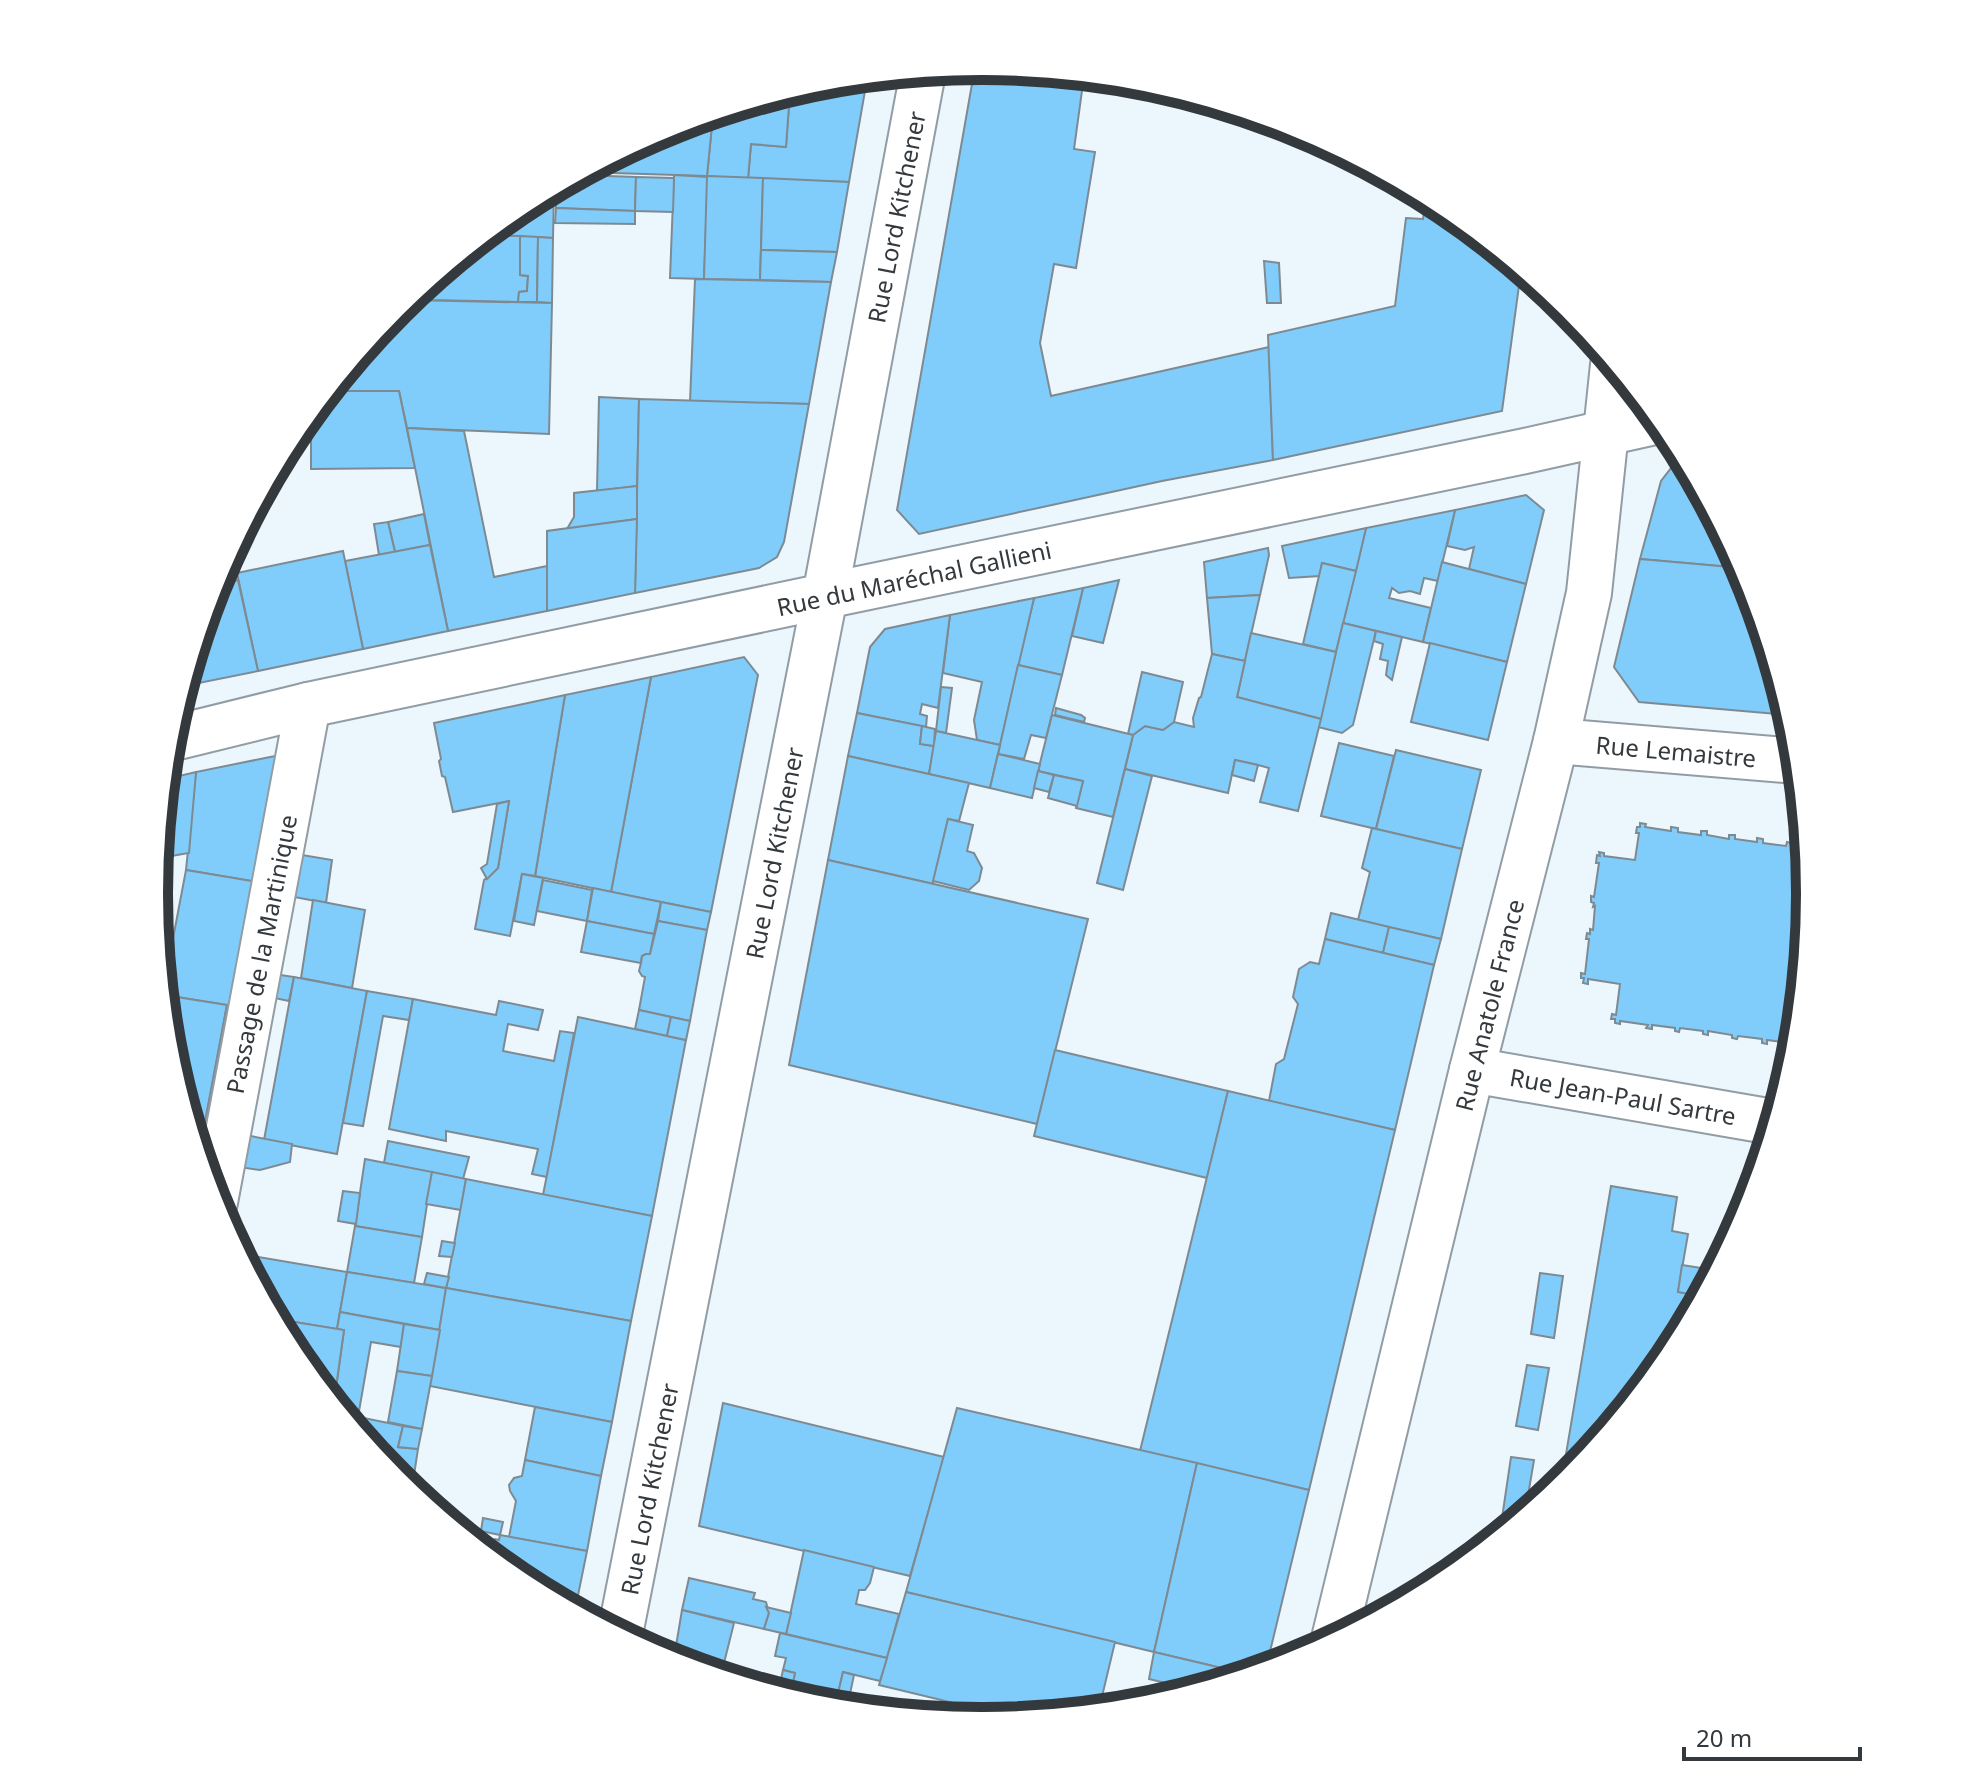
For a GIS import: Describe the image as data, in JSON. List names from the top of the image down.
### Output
{
  "streets": {
    "street": [
      "Rue Lord Kitchener",
      "Rue du Maréchal Gallieni",
      "Rue Lemaistre",
      "Passage de la Martinique",
      "Rue Anatole France",
      "Rue Jean-Paul Sartre"
    ]
  },
  "crossings": [
    ["Rue Lord Kitchener", "Rue du Maréchal Gallieni"],
    ["Rue du Maréchal Gallieni", "Passage de la Martinique"],
    ["Rue du Maréchal Gallieni", "Rue Anatole France"],
    ["Rue Lemaistre", "Rue Anatole France"],
    ["Rue Anatole France", "Rue Jean-Paul Sartre"]
  ],
  "scale_bar": "20 m"
}
